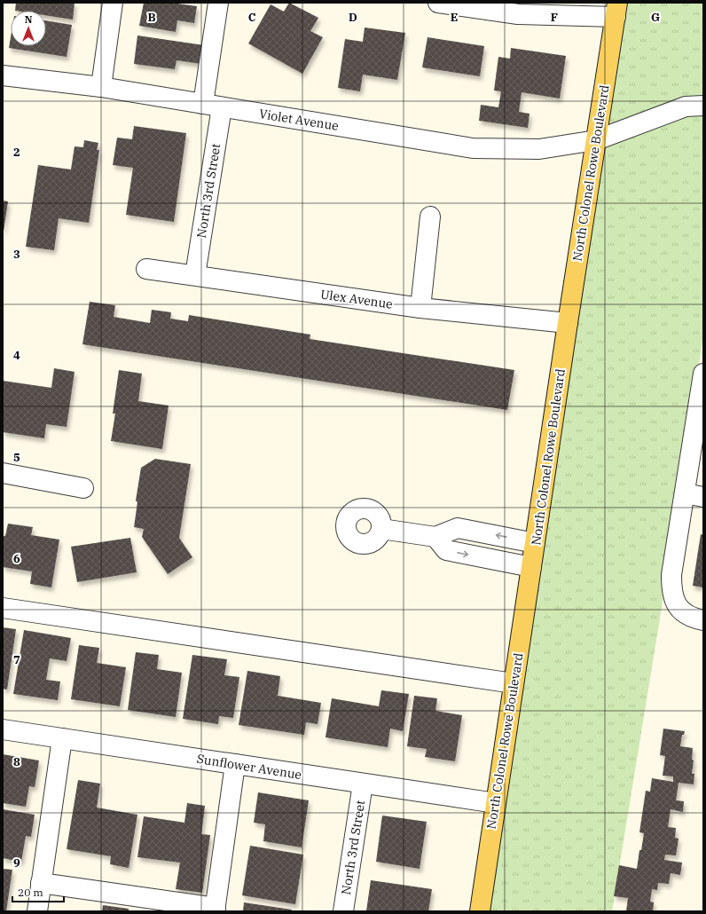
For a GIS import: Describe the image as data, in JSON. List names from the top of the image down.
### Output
{
  "streets": {
    "main road": ["North Colonel Rowe Boulevard"],
    "street": [
      "Violet Avenue",
      "North 3rd Street",
      "Ulex Avenue",
      "Sunflower Avenue"
    ]
  },
  "crossings": [
    ["Violet Avenue", "North Colonel Rowe Boulevard"],
    ["Violet Avenue", "North 3rd Street"],
    ["North Colonel Rowe Boulevard", "Ulex Avenue"],
    ["North Colonel Rowe Boulevard", "Sunflower Avenue"],
    ["North 3rd Street", "Ulex Avenue"],
    ["North 3rd Street", "Sunflower Avenue"]
  ],
  "scale_bar": "20 m",
  "north": "top",
  "grid": {
    "columns": [
      "B",
      "C",
      "D",
      "E",
      "F",
      "G"
    ],
    "rows": [
      "2",
      "3",
      "4",
      "5",
      "6",
      "7",
      "8",
      "9"
    ]
  }
}
